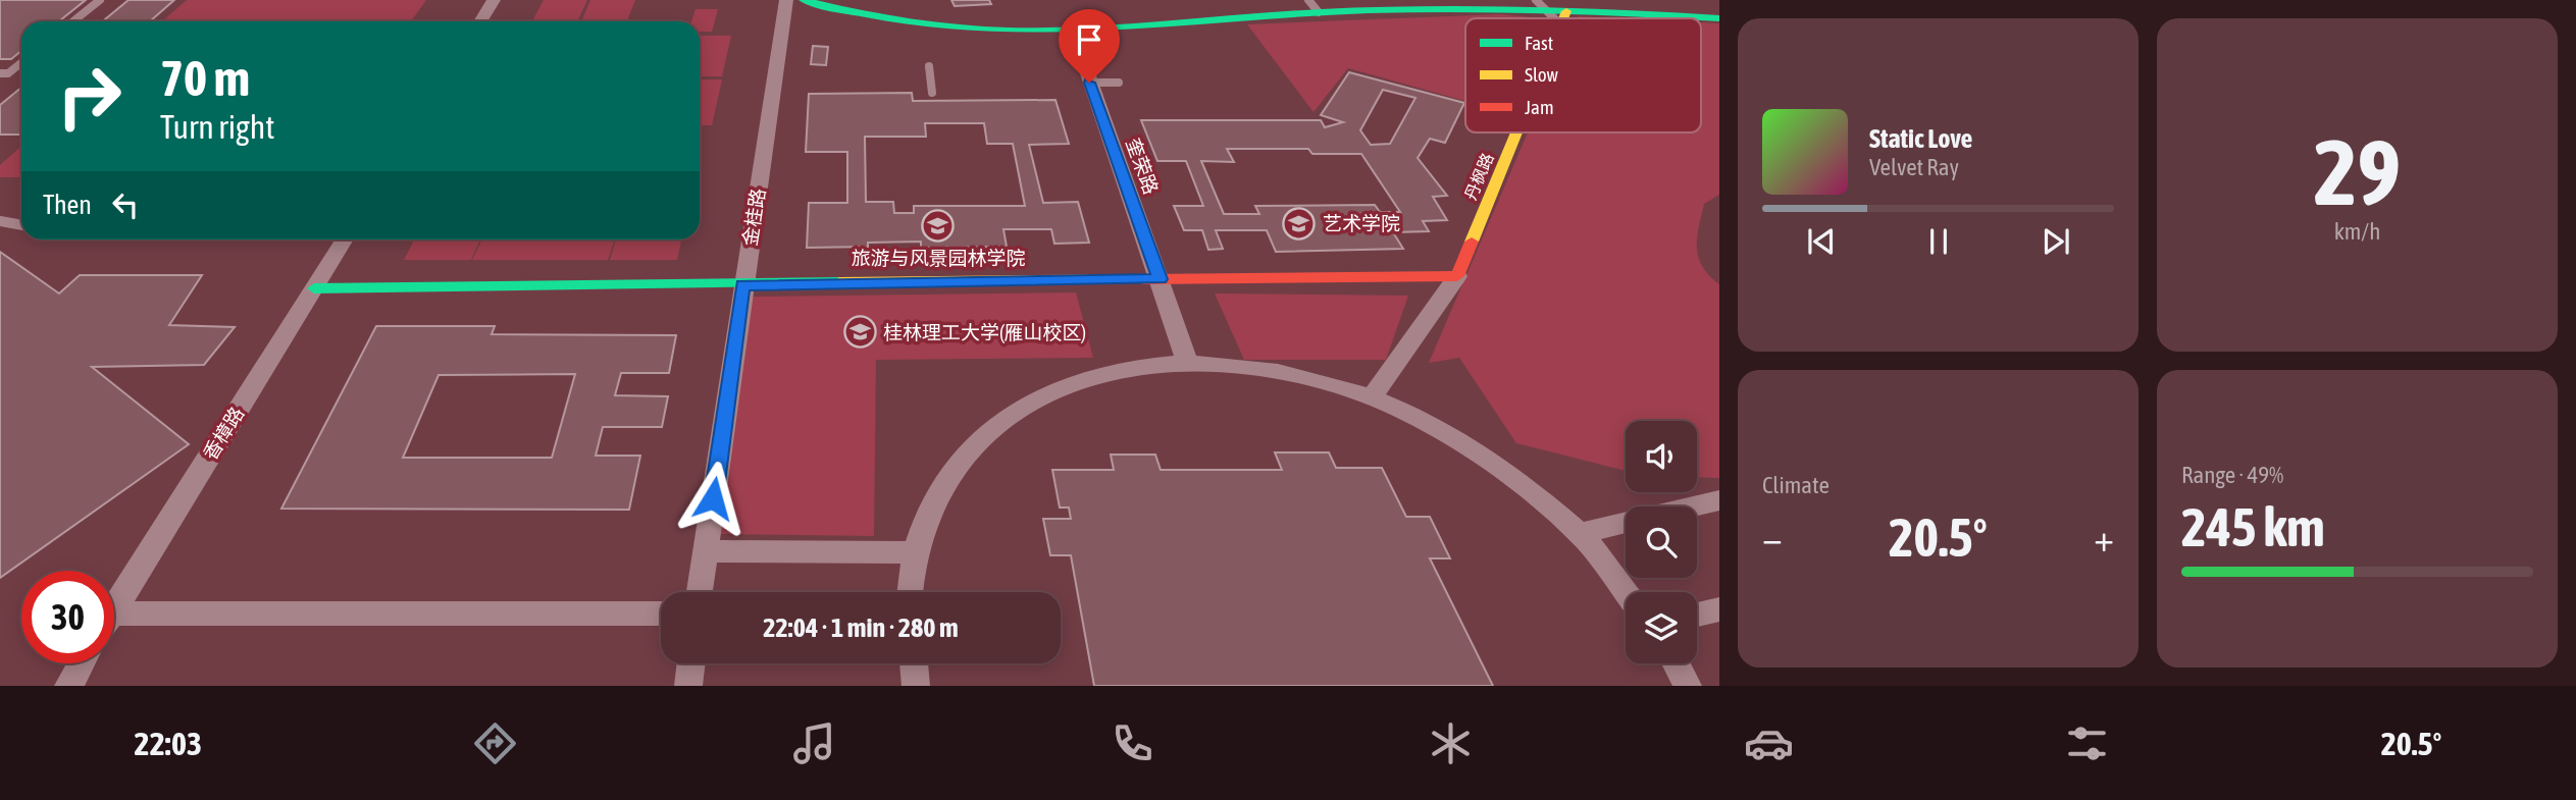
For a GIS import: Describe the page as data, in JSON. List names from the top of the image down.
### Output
{
  "streets": {
    "street": [
      "奎荣路",
      "丹枫路",
      "金桂路",
      "香樟路"
    ]
  },
  "places": {
    "school or university": ["艺术学院", "旅游与风景园林学院", "桂林理工大学(雁山校区)"]
  },
  "legend": ["Fast", "Slow", "Jam"],
  "page": {
    "tile": [
      ["29", "km/h"],
      "Climate",
      ["Range · 49%", "245 km"]
    ],
    "turn": ["70 m", "Turn right"],
    "song": ["Static Love", "Velvet Ray"],
    "then": "Then",
    "heat": ["−", "20.5°", "+"],
    "limit": "30",
    "trip": "22:04 · 1 min · 280 m",
    "tabs": ["22:03", "20.5°"]
  }
}
